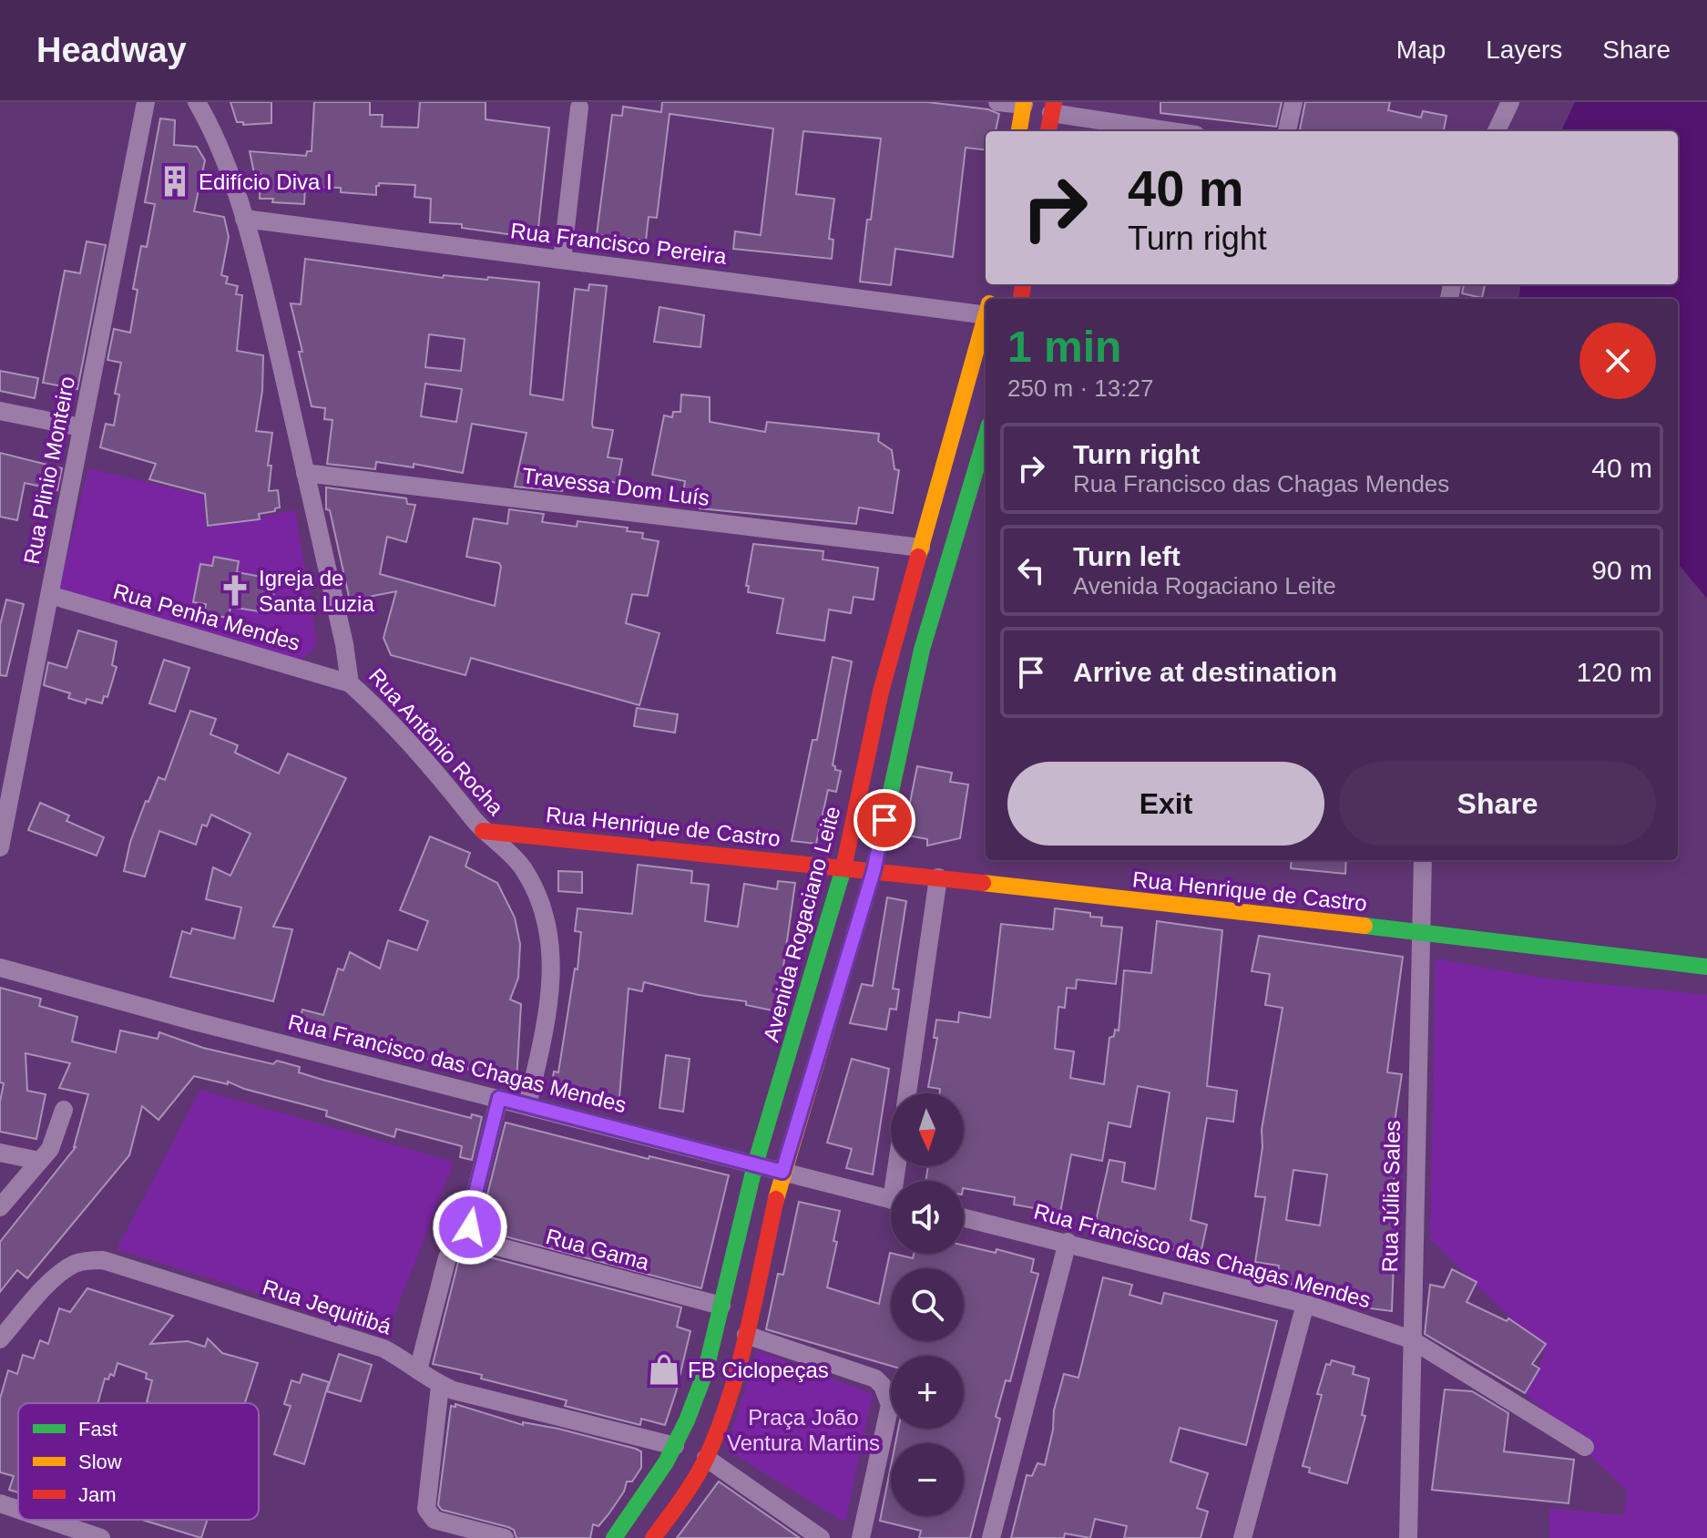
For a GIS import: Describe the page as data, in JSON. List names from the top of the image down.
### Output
{
  "streets": {
    "main road": ["Rua Henrique de Castro", "Avenida Rogaciano Leite"],
    "street": [
      "Rua Francisco Pereira",
      "Rua Plinio Monteiro",
      "Travessa Dom Luís",
      "Rua Penha Mendes",
      "Rua Antônio Rocha",
      "Rua Francisco das Chagas Mendes",
      "Rua Júlia Sales",
      "Rua Gama",
      "Rua Jequitibá"
    ]
  },
  "crossings": [
    ["Rua Francisco Pereira", "Rua Antônio Rocha"],
    ["Rua Plinio Monteiro", "Rua Penha Mendes"],
    ["Travessa Dom Luís", "Rua Antônio Rocha"],
    ["Travessa Dom Luís", "Avenida Rogaciano Leite"],
    ["Rua Penha Mendes", "Rua Antônio Rocha"],
    ["Rua Antônio Rocha", "Rua Henrique de Castro"],
    ["Rua Antônio Rocha", "Rua Francisco das Chagas Mendes"],
    ["Rua Henrique de Castro", "Avenida Rogaciano Leite"],
    ["Rua Henrique de Castro", "Rua Júlia Sales"],
    ["Avenida Rogaciano Leite", "Rua Francisco das Chagas Mendes"],
    ["Avenida Rogaciano Leite", "Rua Gama"],
    ["Avenida Rogaciano Leite", "Rua Jequitibá"],
    ["Rua Francisco das Chagas Mendes", "Rua Júlia Sales"]
  ],
  "parks": ["Praça João Ventura Martins"],
  "places": {
    "building": ["Edifício Diva I"],
    "church": ["Igreja de Santa Luzia"],
    "shop": ["FB Ciclopeças"]
  },
  "legend": ["Fast", "Slow", "Jam"],
  "north": "bottom",
  "page": {
    "header": "Headway",
    "nav": ["Map", "Layers", "Share"],
    "turn": ["40 m", "Turn right"],
    "heading": ["1 min", "250 m · 13:27"],
    "list": [
      {
        "name": "Turn right",
        "note": "Rua Francisco das Chagas Mendes",
        "value": "40 m"
      },
      {
        "name": "Turn left",
        "note": "Avenida Rogaciano Leite",
        "value": "90 m"
      },
      {
        "name": "Arrive at destination",
        "value": "120 m"
      }
    ],
    "buttons": ["Exit", "Share"],
    "map_buttons": ["+", "−"]
  }
}
